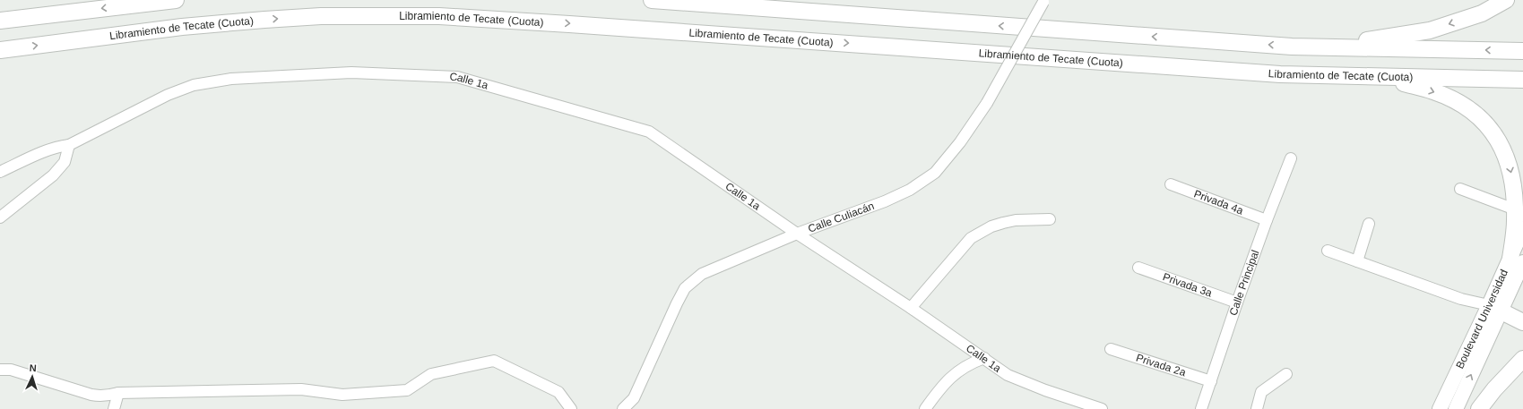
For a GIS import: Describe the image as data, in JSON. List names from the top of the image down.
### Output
{
  "streets": {
    "highway": ["Libramiento de Tecate (Cuota)"],
    "main road": ["Boulevard Universidad"],
    "street": [
      "Calle 1a",
      "Privada 4a",
      "Calle Culiacán",
      "Calle Principal",
      "Privada 3a",
      "Privada 2a"
    ]
  },
  "crossings": [
    ["Calle 1a", "Calle Culiacán"],
    ["Privada 4a", "Calle Principal"],
    ["Calle Principal", "Privada 3a"],
    ["Calle Principal", "Privada 2a"]
  ],
  "north": "top"
}
